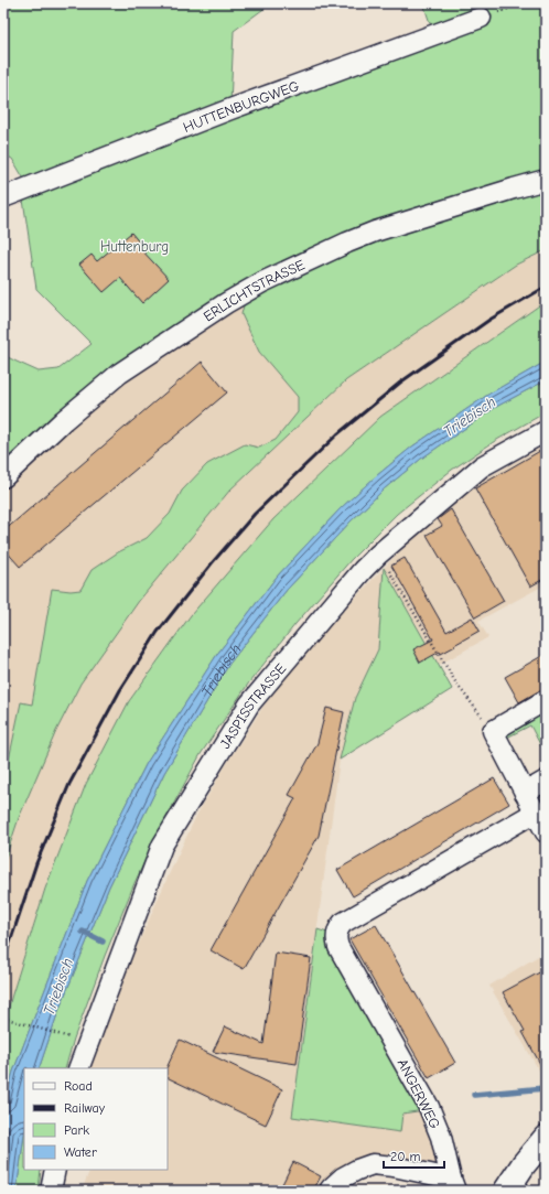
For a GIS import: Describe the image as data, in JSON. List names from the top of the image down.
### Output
{
  "streets": {
    "street": [
      "HUTTENBURGWEG",
      "ERLICHTSTRASSE",
      "JASPISSTRASSE",
      "ANGERWEG"
    ]
  },
  "water": ["Triebisch"],
  "parks": ["Huttenburg"],
  "legend": [
    "Road",
    "Railway",
    "Park",
    "Water"
  ],
  "scale_bar": "20 m"
}
